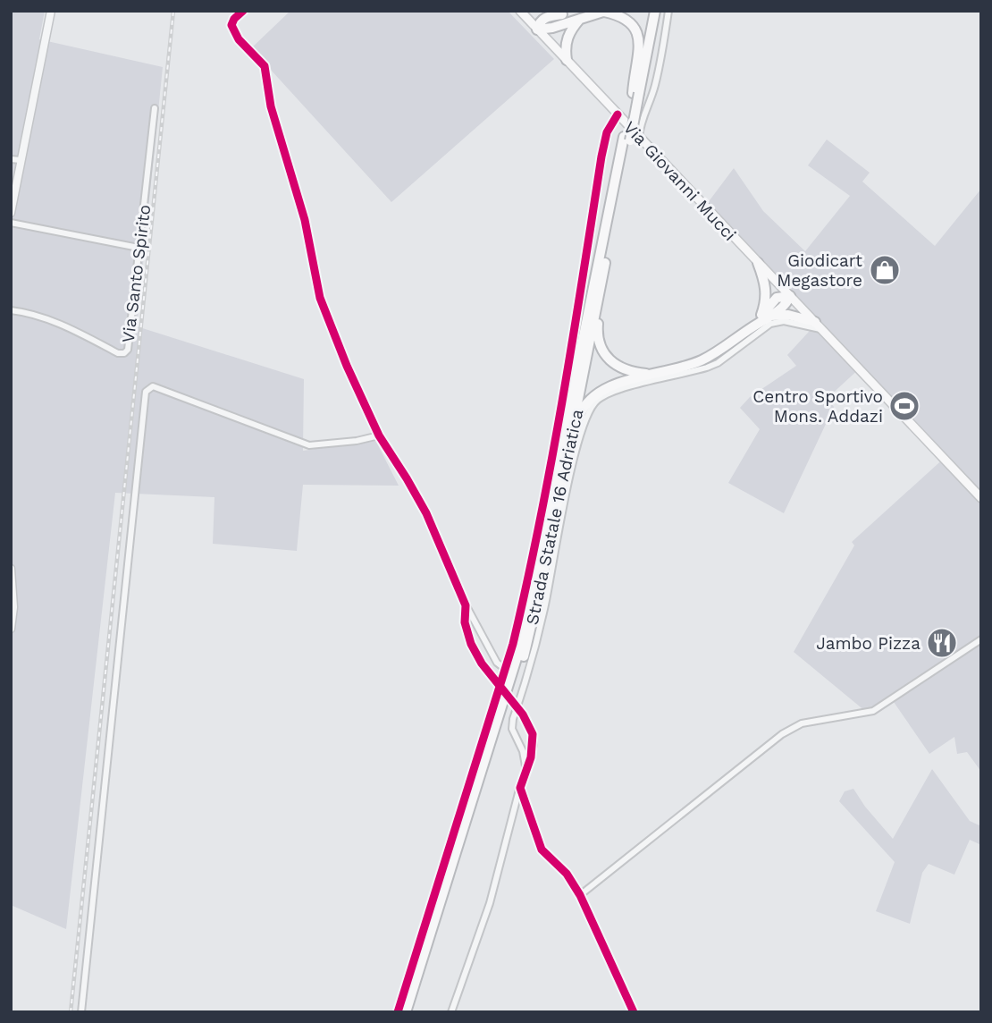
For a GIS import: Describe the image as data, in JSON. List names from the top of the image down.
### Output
{
  "streets": {
    "highway": ["Strada Statale 16 Adriatica"],
    "main road": ["Via Giovanni Mucci"],
    "street": ["Via Santo Spirito"]
  },
  "crossings": [
    ["Via Giovanni Mucci", "Strada Statale 16 Adriatica"]
  ],
  "places": {
    "shop": ["Giodicart Megastore"],
    "sports": ["Centro Sportivo Mons. Addazi"],
    "restaurant": ["Jambo Pizza"]
  }
}
